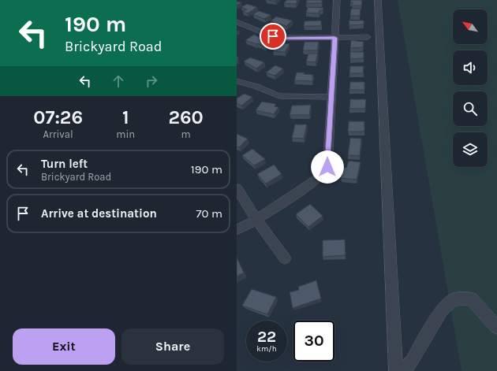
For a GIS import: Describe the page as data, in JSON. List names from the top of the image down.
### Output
{
  "north": "top left",
  "page": {
    "turn": ["190 m", "Brickyard Road"],
    "eta": [
      "07:26",
      "Arrival",
      "1",
      "min",
      "260",
      "m"
    ],
    "list": [
      {
        "name": "Turn left",
        "note": "Brickyard Road",
        "value": "190 m"
      },
      {
        "name": "Arrive at destination",
        "value": "70 m"
      }
    ],
    "speed": "22 km/h",
    "limit": "30",
    "buttons": ["Exit", "Share"]
  }
}
